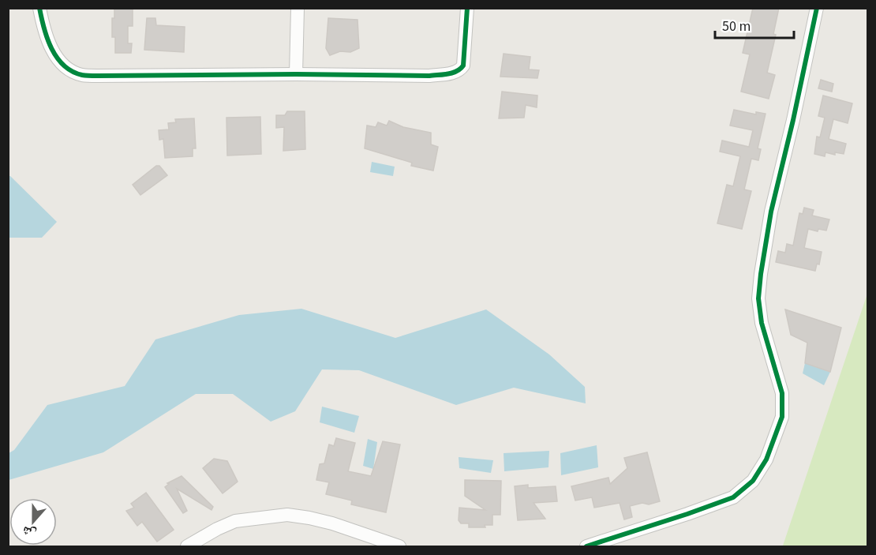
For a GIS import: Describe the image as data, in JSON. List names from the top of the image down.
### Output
{
  "scale_bar": "50 m",
  "north": "bottom"
}
